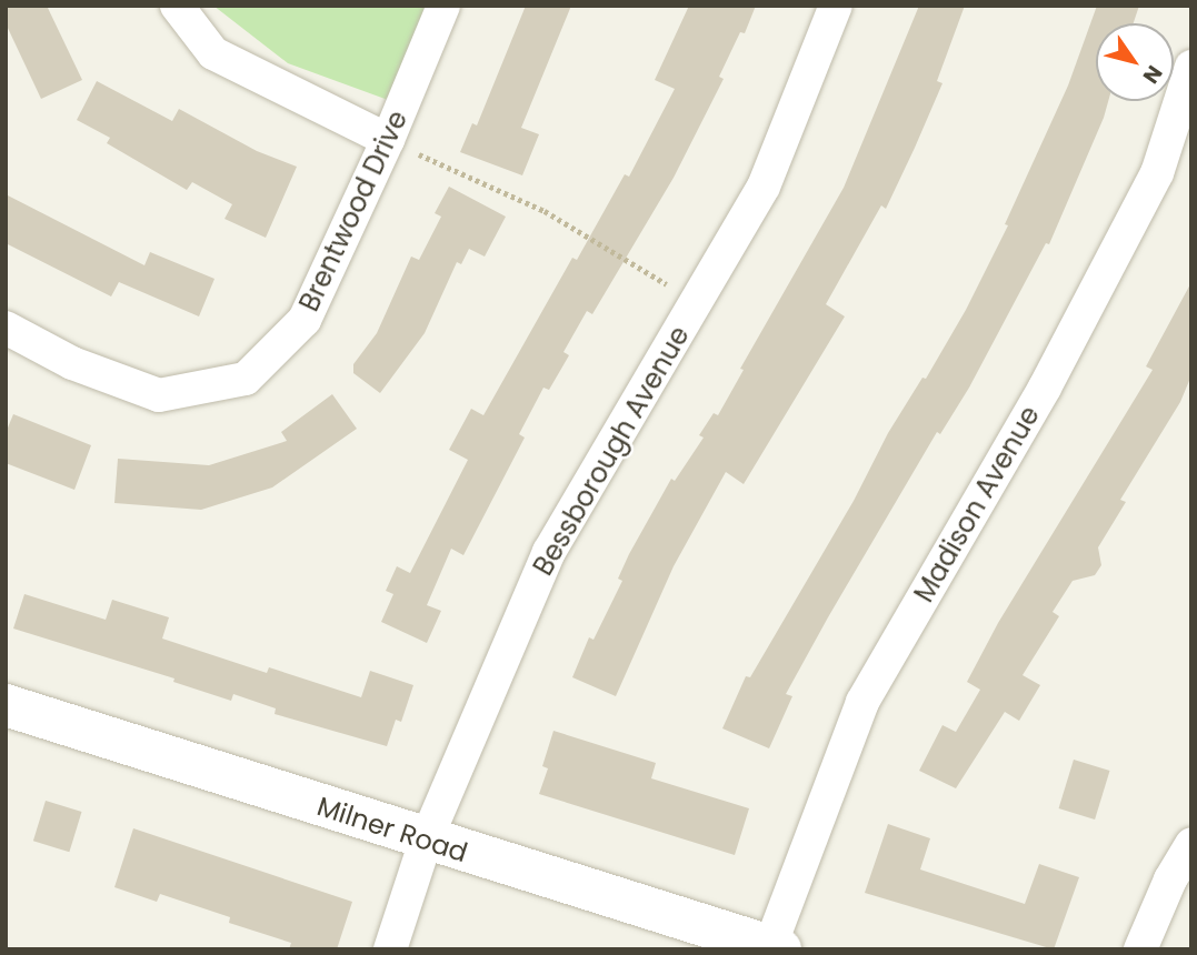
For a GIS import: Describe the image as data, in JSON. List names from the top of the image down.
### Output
{
  "streets": {
    "street": [
      "Brentwood Drive",
      "Bessborough Avenue",
      "Madison Avenue",
      "Milner Road"
    ]
  },
  "crossings": [
    ["Bessborough Avenue", "Milner Road"],
    ["Madison Avenue", "Milner Road"]
  ],
  "north": "bottom right"
}
